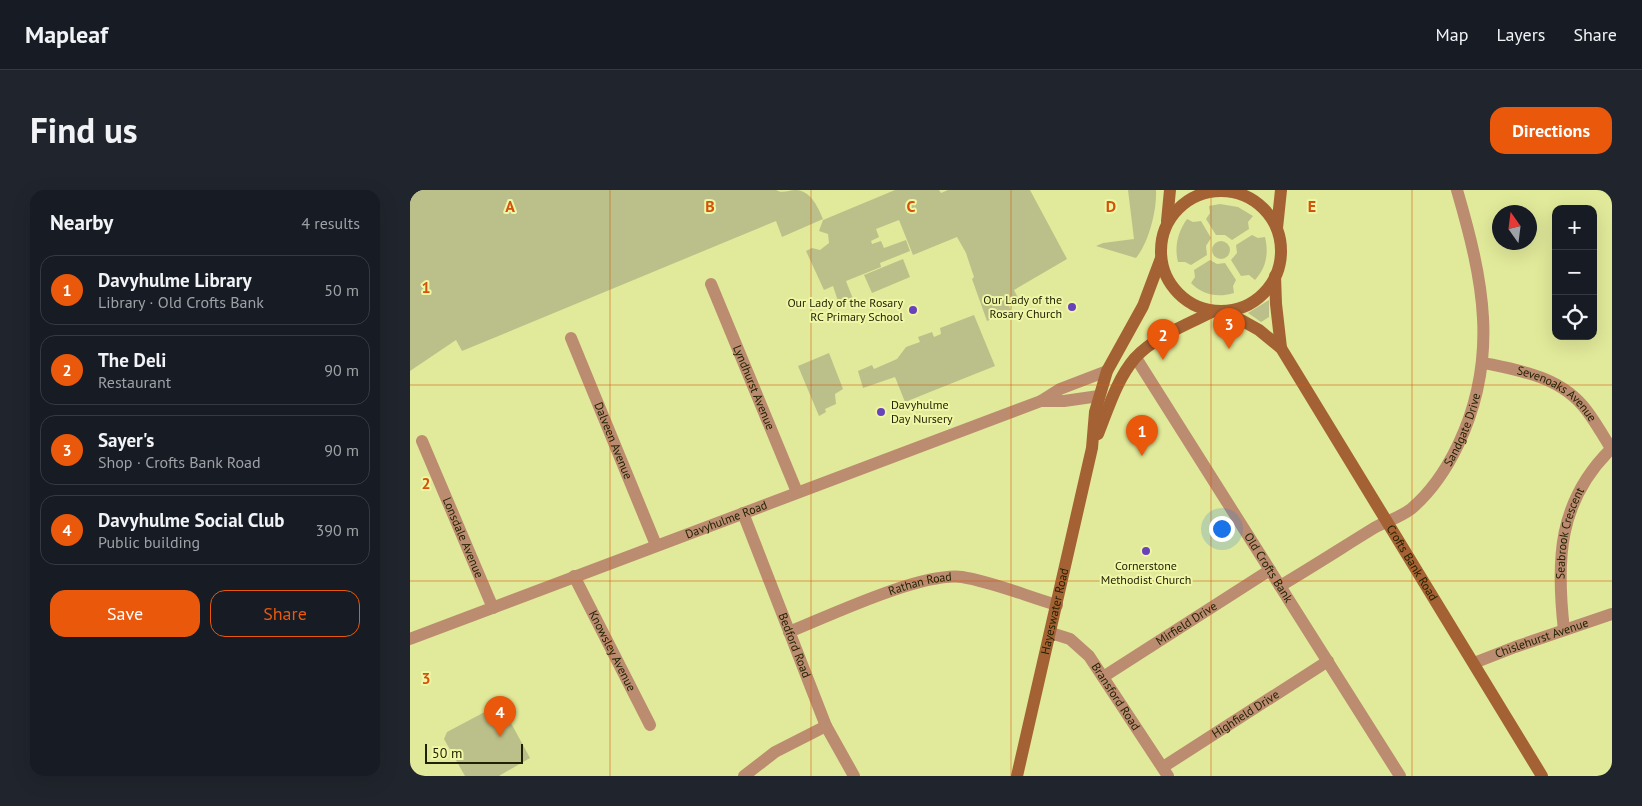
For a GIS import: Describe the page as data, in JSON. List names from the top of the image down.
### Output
{
  "streets": {
    "main road": ["Crofts Bank Road", "Hayeswater Road"],
    "street": [
      "Lyndhurst Avenue",
      "Sevenoaks Avenue",
      "Sandgate Drive",
      "Dalveen Avenue",
      "Davyhulme Road",
      "Seabrook Crescent",
      "Lonsdale Avenue",
      "Old Crofts Bank",
      "Rathan Road",
      "Mirfield Drive",
      "Chislehurst Avenue",
      "Bedford Road",
      "Knowsley Avenue",
      "Bransford Road",
      "Highfield Drive"
    ]
  },
  "crossings": [
    ["Lyndhurst Avenue", "Davyhulme Road"],
    ["Sevenoaks Avenue", "Sandgate Drive"],
    ["Sevenoaks Avenue", "Seabrook Crescent"],
    ["Sandgate Drive", "Crofts Bank Road"],
    ["Sandgate Drive", "Old Crofts Bank"],
    ["Dalveen Avenue", "Davyhulme Road"],
    ["Davyhulme Road", "Lonsdale Avenue"],
    ["Davyhulme Road", "Bedford Road"],
    ["Davyhulme Road", "Knowsley Avenue"],
    ["Seabrook Crescent", "Chislehurst Avenue"],
    ["Crofts Bank Road", "Hayeswater Road"],
    ["Crofts Bank Road", "Chislehurst Avenue"],
    ["Old Crofts Bank", "Hayeswater Road"],
    ["Old Crofts Bank", "Mirfield Drive"],
    ["Old Crofts Bank", "Highfield Drive"],
    ["Rathan Road", "Hayeswater Road"],
    ["Rathan Road", "Bedford Road"],
    ["Hayeswater Road", "Bransford Road"],
    ["Mirfield Drive", "Bransford Road"],
    ["Bransford Road", "Highfield Drive"]
  ],
  "places": [
    "Our Lady of the Rosary Church",
    "Our Lady of the Rosary RC Primary School",
    "Davyhulme Day Nursery",
    "Cornerstone Methodist Church"
  ],
  "scale_bar": "50 m",
  "north": "top",
  "page": {
    "header": "Mapleaf",
    "nav": ["Map", "Layers", "Share"],
    "title": "Find us",
    "buttons": [
      "Directions",
      ["Save", "Share"]
    ],
    "heading": ["Nearby", "4 results"],
    "map_buttons": ["+", "−"],
    "list": [
      {
        "mark": "1",
        "name": "Davyhulme Library",
        "note": "Library · Old Crofts Bank",
        "value": "50 m"
      },
      {
        "mark": "2",
        "name": "The Deli",
        "note": "Restaurant",
        "value": "90 m"
      },
      {
        "mark": "3",
        "name": "Sayer's",
        "note": "Shop · Crofts Bank Road",
        "value": "90 m"
      },
      {
        "mark": "4",
        "name": "Davyhulme Social Club",
        "note": "Public building",
        "value": "390 m"
      }
    ],
    "pins": [
      "3",
      "2",
      "1",
      "4"
    ],
    "scale": "50 m"
  },
  "grid": {
    "columns": [
      "A",
      "B",
      "C",
      "D",
      "E"
    ],
    "rows": ["1", "2", "3"]
  }
}
